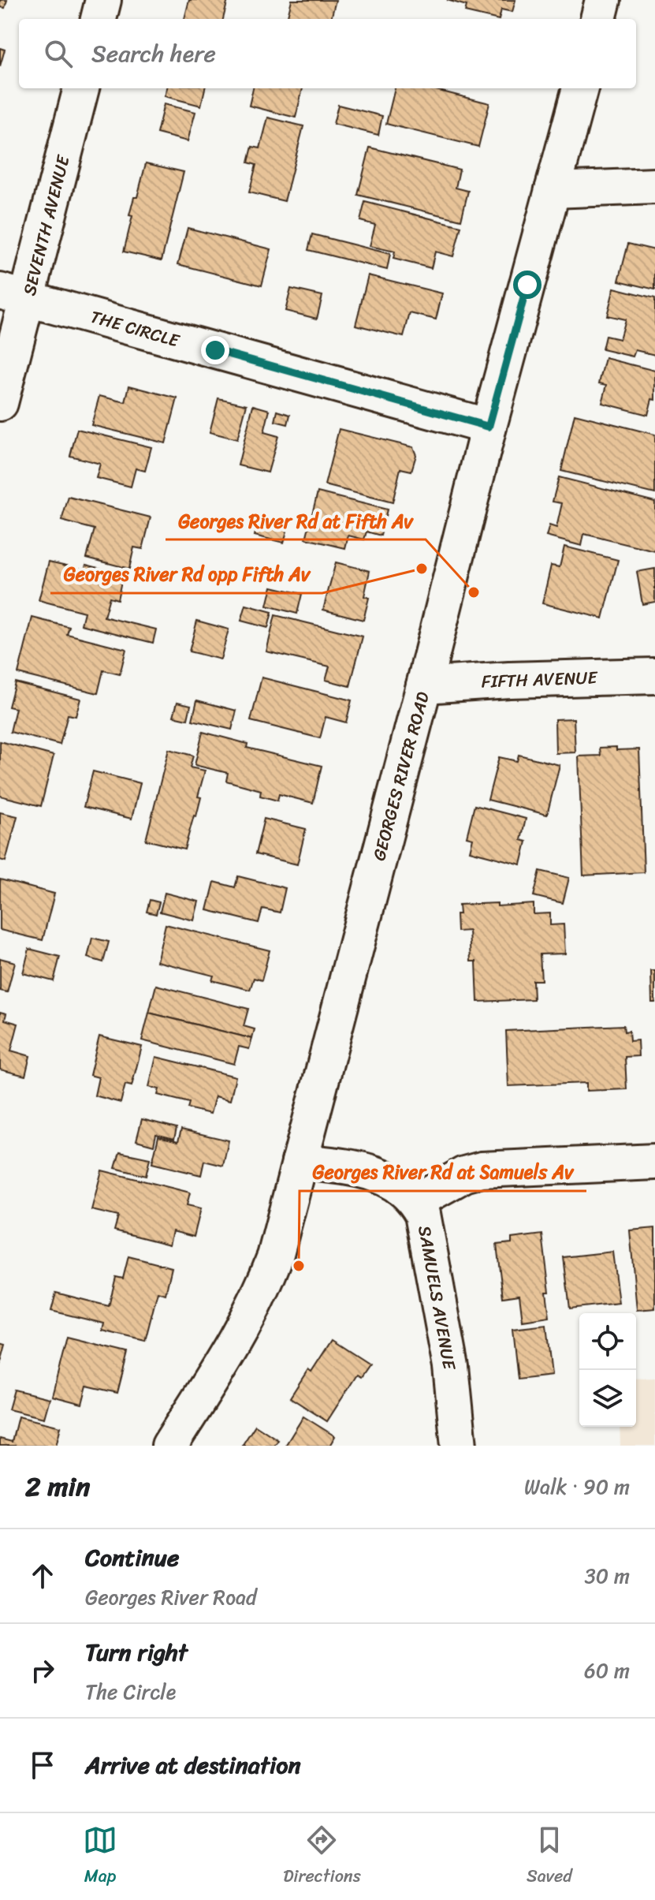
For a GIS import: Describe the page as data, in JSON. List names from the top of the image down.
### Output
{
  "streets": {
    "street": [
      "SEVENTH AVENUE",
      "THE CIRCLE",
      "FIFTH AVENUE",
      "GEORGES RIVER ROAD",
      "SAMUELS AVENUE"
    ]
  },
  "crossings": [
    ["SEVENTH AVENUE", "THE CIRCLE"],
    ["THE CIRCLE", "GEORGES RIVER ROAD"],
    ["FIFTH AVENUE", "GEORGES RIVER ROAD"],
    ["GEORGES RIVER ROAD", "SAMUELS AVENUE"]
  ],
  "places": ["Georges River Rd opp Fifth Av", "Georges River Rd at Fifth Av", "Georges River Rd at Samuels Av"],
  "page": {
    "search": "Search here",
    "heading": ["2 min", "Walk · 90 m"],
    "list": [
      ["Continue", "Georges River Road", "30 m"],
      ["Turn right", "The Circle", "60 m"],
      "Arrive at destination"
    ],
    "nav": ["Map", "Directions", "Saved"]
  }
}
